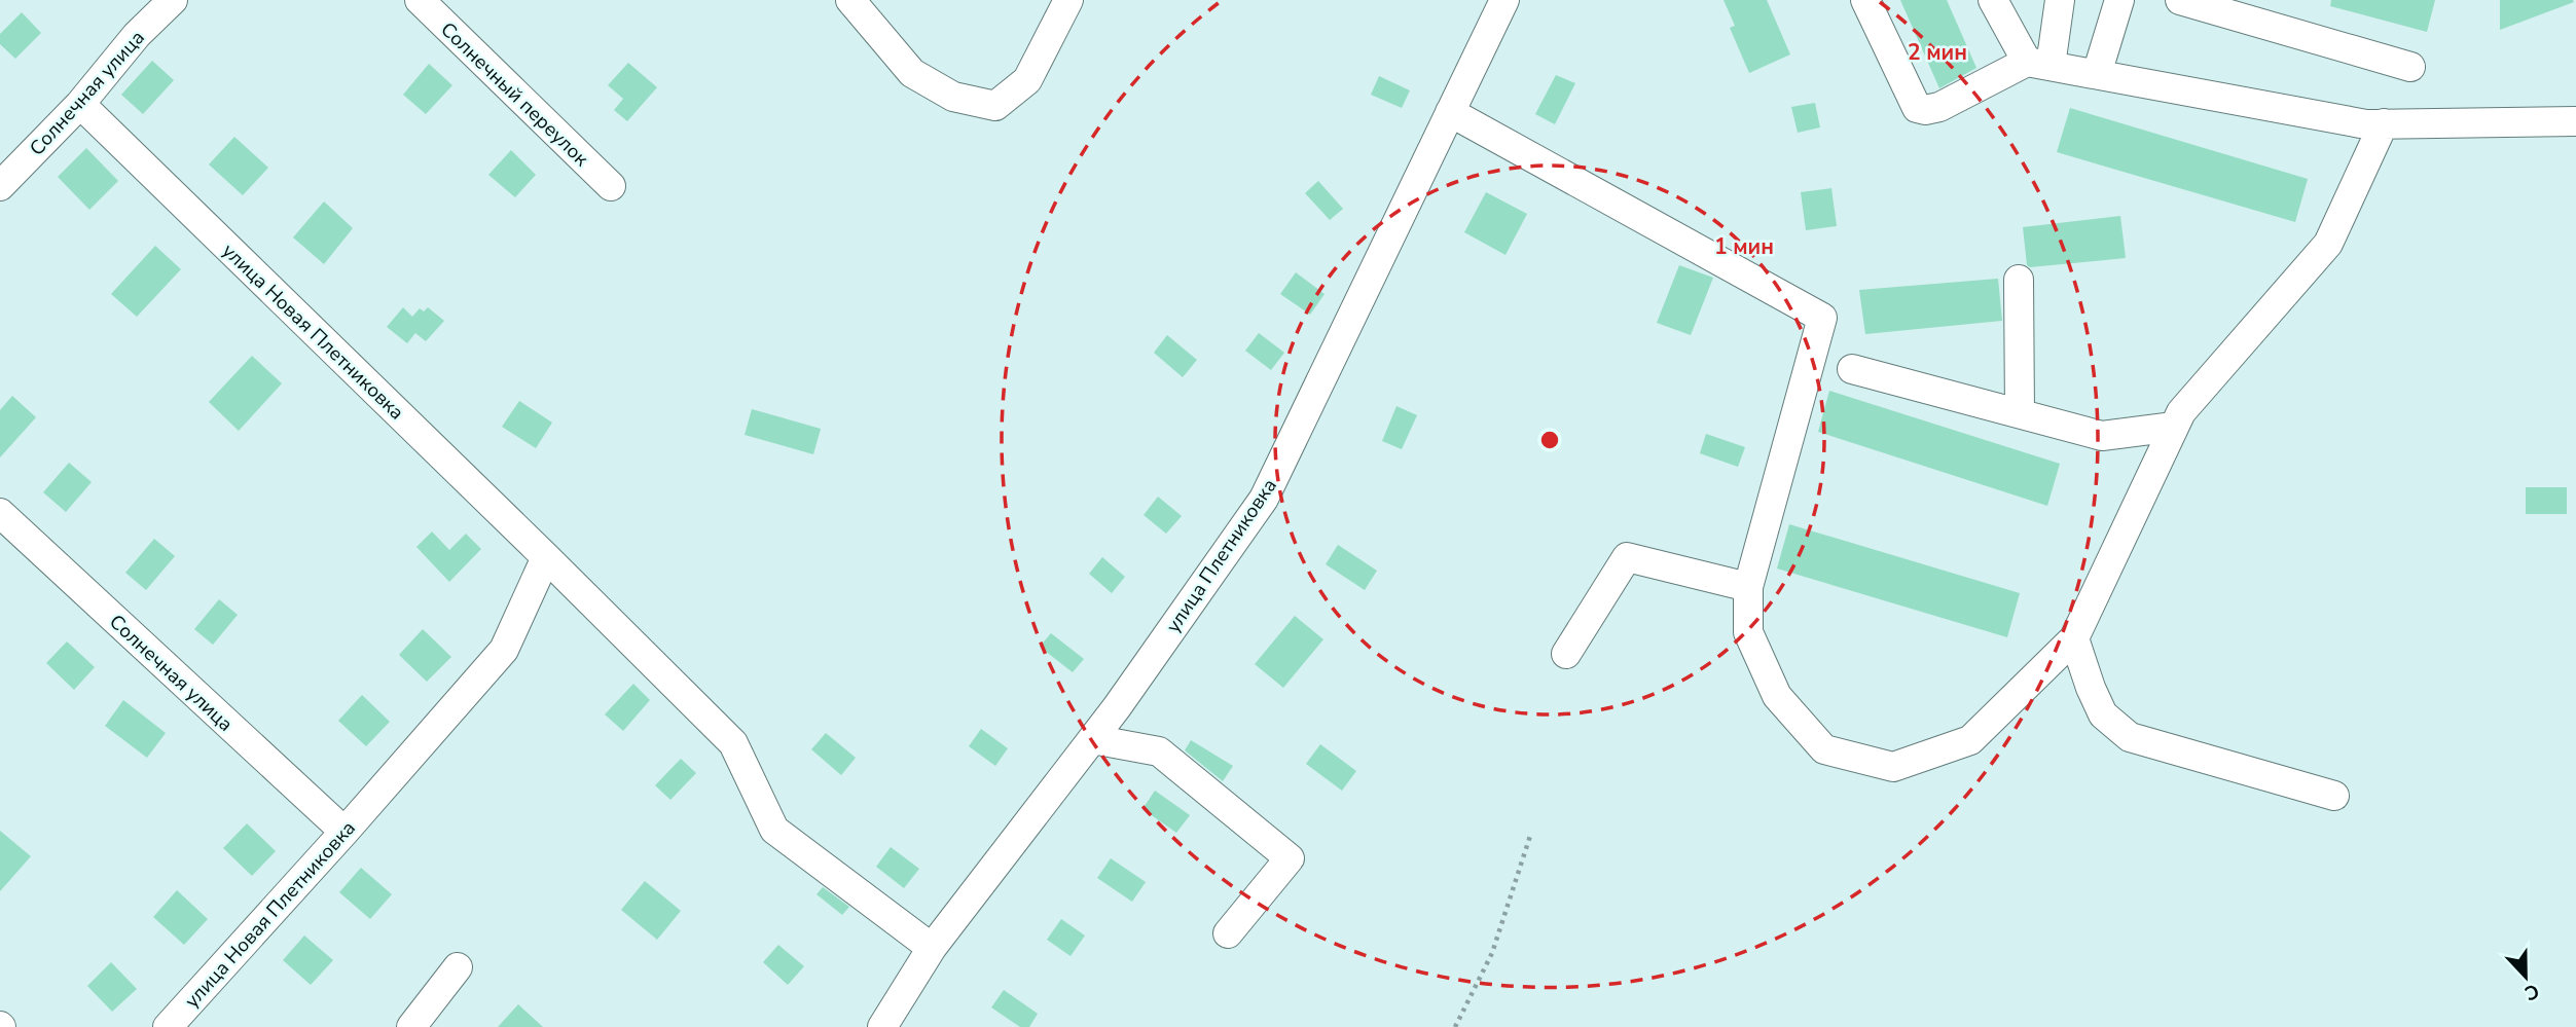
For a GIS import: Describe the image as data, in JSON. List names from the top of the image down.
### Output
{
  "streets": {
    "street": [
      "Солнечная улица",
      "Солнечный переулок",
      "улица Новая Плетниковка",
      "улица Плетниковка"
    ]
  },
  "crossings": [
    ["Солнечная улица", "улица Новая Плетниковка"],
    ["улица Новая Плетниковка", "улица Плетниковка"]
  ],
  "north": "bottom",
  "rings": ["2 мин", "1 мин"]
}
